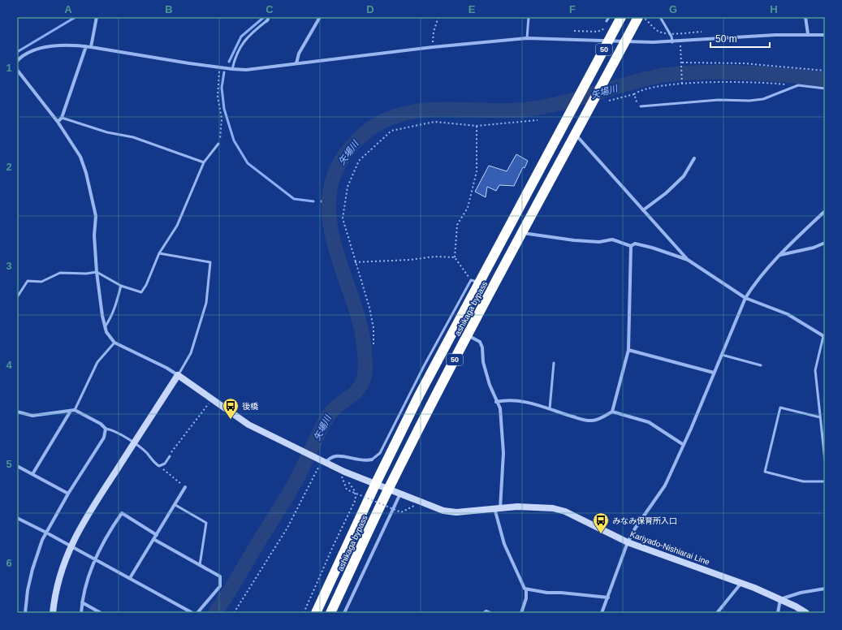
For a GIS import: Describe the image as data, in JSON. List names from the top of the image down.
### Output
{
  "streets": {
    "highway": ["50", "ashikaga bypass"],
    "street": ["Kariyado-Nishiarai Line"]
  },
  "crossings": [
    ["ashikaga bypass", "Kariyado-Nishiarai Line"]
  ],
  "water": ["矢場川"],
  "places": {
    "bus stop": ["後橋", "みなみ保育所入口"]
  },
  "scale_bar": "50 m",
  "grid": {
    "columns": [
      "A",
      "B",
      "C",
      "D",
      "E",
      "F",
      "G",
      "H"
    ],
    "rows": [
      "1",
      "2",
      "3",
      "4",
      "5",
      "6"
    ]
  }
}
